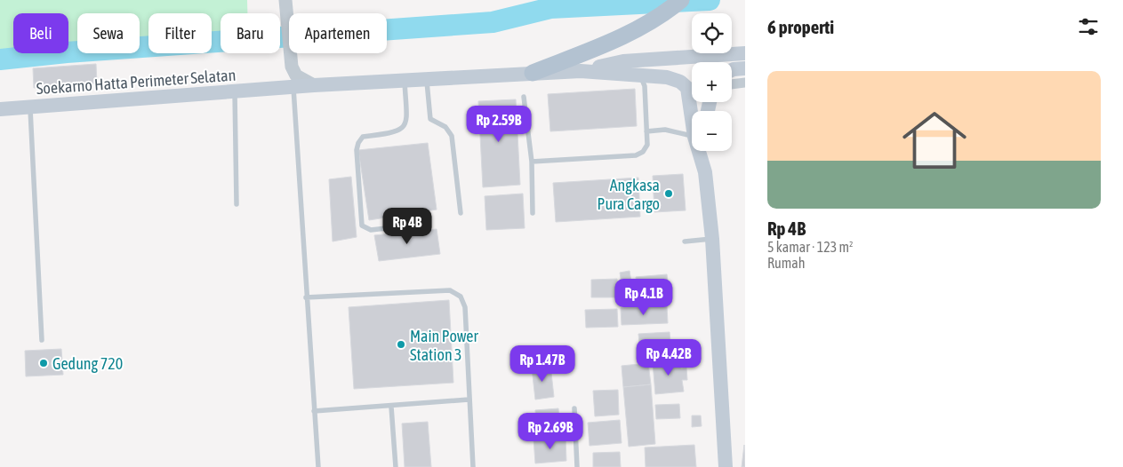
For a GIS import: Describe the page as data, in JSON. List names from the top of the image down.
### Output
{
  "streets": {
    "main road": ["Soekarno Hatta Perimeter Selatan"]
  },
  "places": ["Angkasa Pura Cargo", "Main Power Station 3", "Gedung 720"],
  "page": {
    "heading": "6 properti",
    "map_buttons": ["+", "−"],
    "chip": [
      "Beli",
      "Sewa",
      "Filter",
      "Baru",
      "Apartemen"
    ],
    "list": [
      {
        "name": "Rp 4B",
        "note": "5 kamar · 123 m² · Rumah"
      }
    ],
    "price": [
      "Rp 2.59B",
      "Rp 4B",
      "Rp 4.1B",
      "Rp 4.42B",
      "Rp 1.47B",
      "Rp 2.69B"
    ]
  }
}
